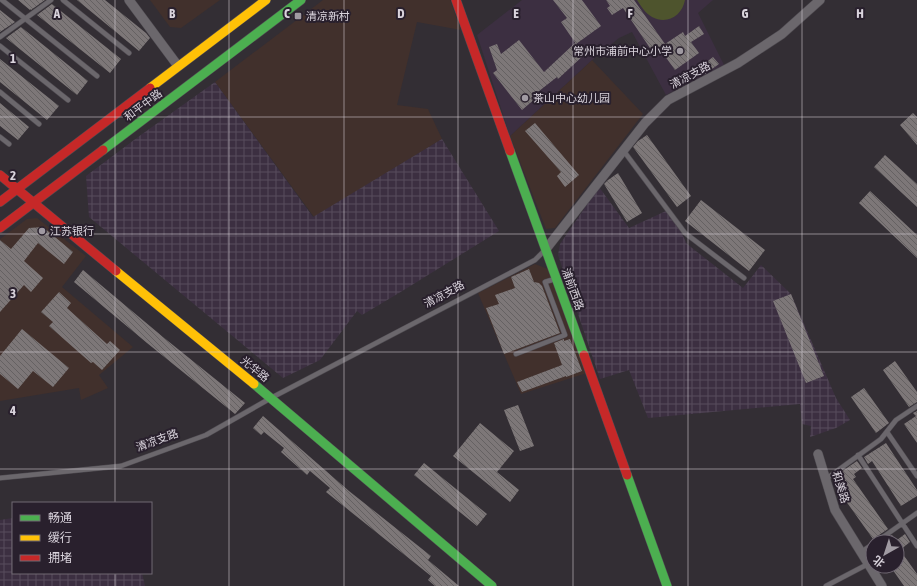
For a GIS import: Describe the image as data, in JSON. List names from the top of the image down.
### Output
{
  "streets": {
    "main road": ["和平中路", "浦前西路", "光华路"],
    "street": ["清凉支路", "和美路"]
  },
  "crossings": [
    ["清凉支路", "浦前西路"],
    ["清凉支路", "光华路"],
    ["和平中路", "光华路"]
  ],
  "places": {
    "transit": ["清凉新村"],
    "other": ["常州市浦前中心小学", "茶山中心幼儿园", "江苏银行"]
  },
  "legend": ["畅通", "缓行", "拥堵"],
  "north": "bottom left",
  "grid": {
    "columns": [
      "A",
      "B",
      "C",
      "D",
      "E",
      "F",
      "G",
      "H"
    ],
    "rows": [
      "1",
      "2",
      "3",
      "4"
    ]
  }
}
